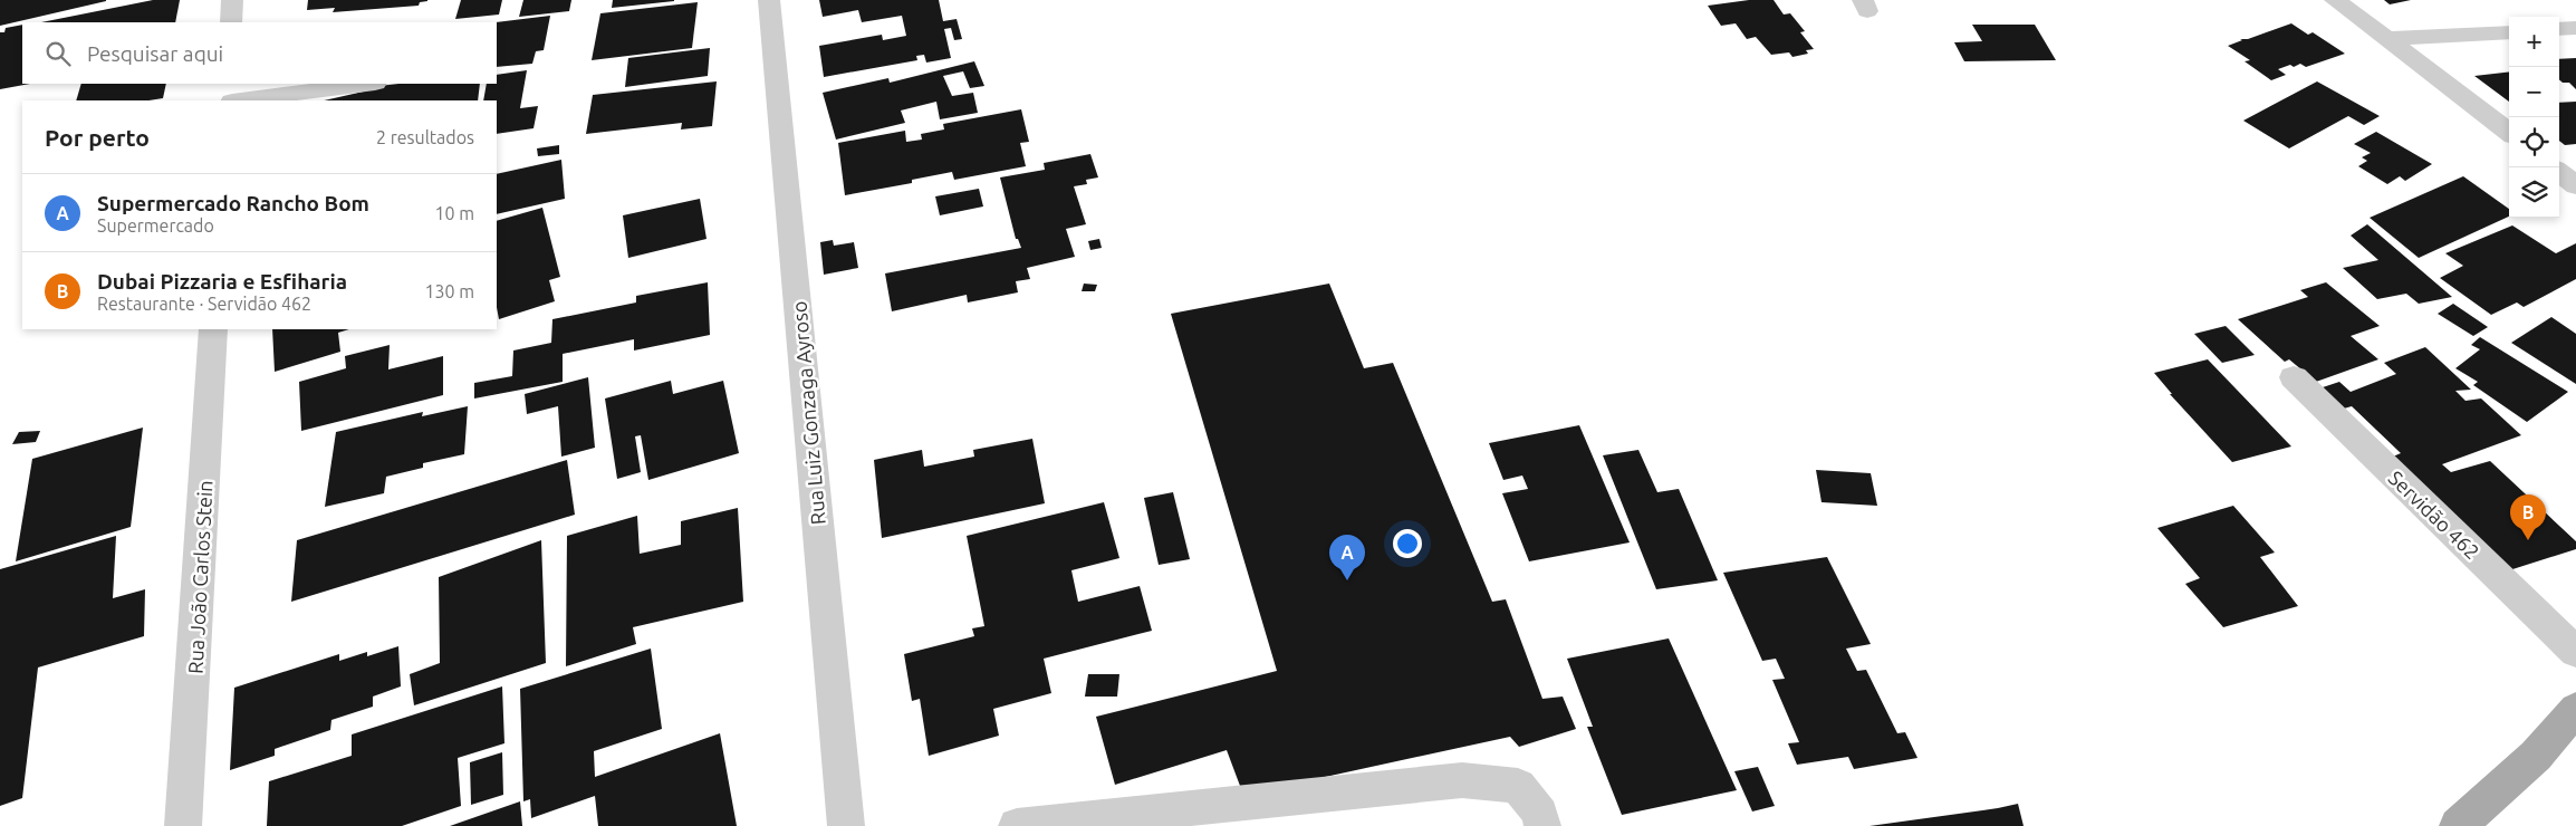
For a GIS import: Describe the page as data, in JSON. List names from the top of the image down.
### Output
{
  "streets": {
    "street": ["Rua Luiz Gonzaga Ayroso", "Servidão 462", "Rua João Carlos Stein"]
  },
  "page": {
    "map_buttons": ["+", "−"],
    "search": "Pesquisar aqui",
    "heading": ["Por perto", "2 resultados"],
    "list": [
      {
        "mark": "A",
        "name": "Supermercado Rancho Bom",
        "note": "Supermercado",
        "value": "10 m"
      },
      {
        "mark": "B",
        "name": "Dubai Pizzaria e Esfiharia",
        "note": "Restaurante · Servidão 462",
        "value": "130 m"
      }
    ],
    "pins": ["B", "A"]
  }
}
